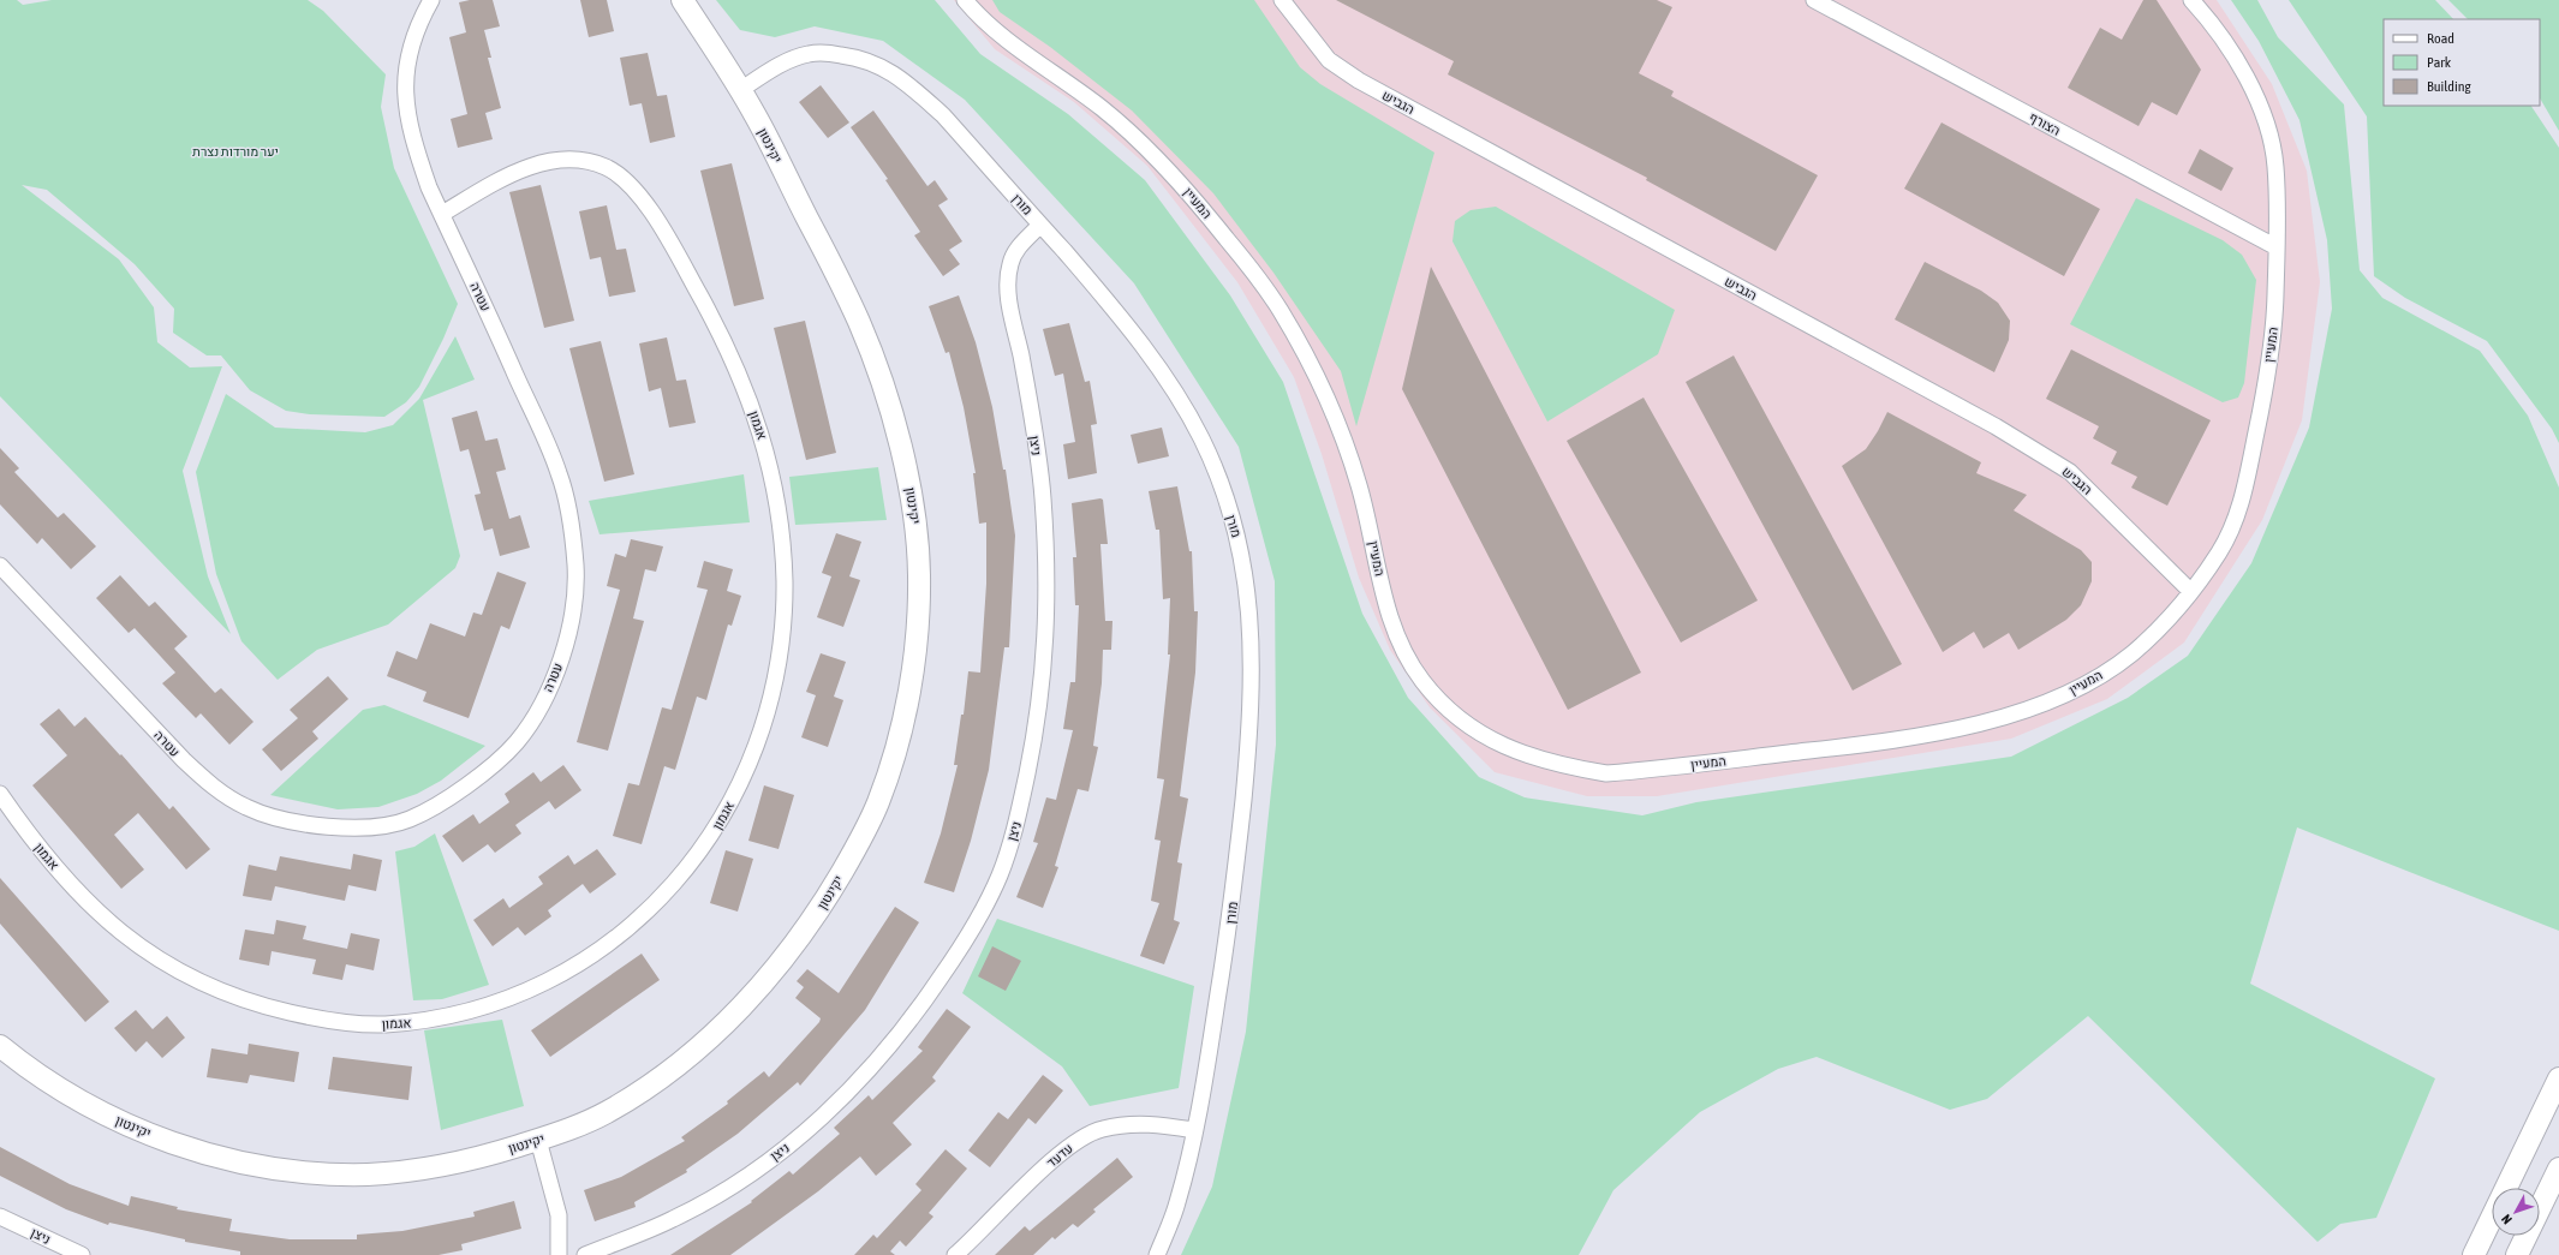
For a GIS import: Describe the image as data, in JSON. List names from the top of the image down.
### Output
{
  "streets": {
    "street": [
      "הגביש",
      "הצורף",
      "יקינטון",
      "המעיין",
      "מורן",
      "עטרה",
      "אגמון",
      "ניצן",
      "עדעד"
    ]
  },
  "crossings": [
    ["הגביש", "המעיין"],
    ["הצורף", "המעיין"],
    ["יקינטון", "מורן"],
    ["מורן", "ניצן"],
    ["מורן", "עדעד"],
    ["עטרה", "אגמון"]
  ],
  "parks": ["יער מורדות נצרת"],
  "legend": ["Road", "Park", "Building"],
  "north": "bottom left"
}
